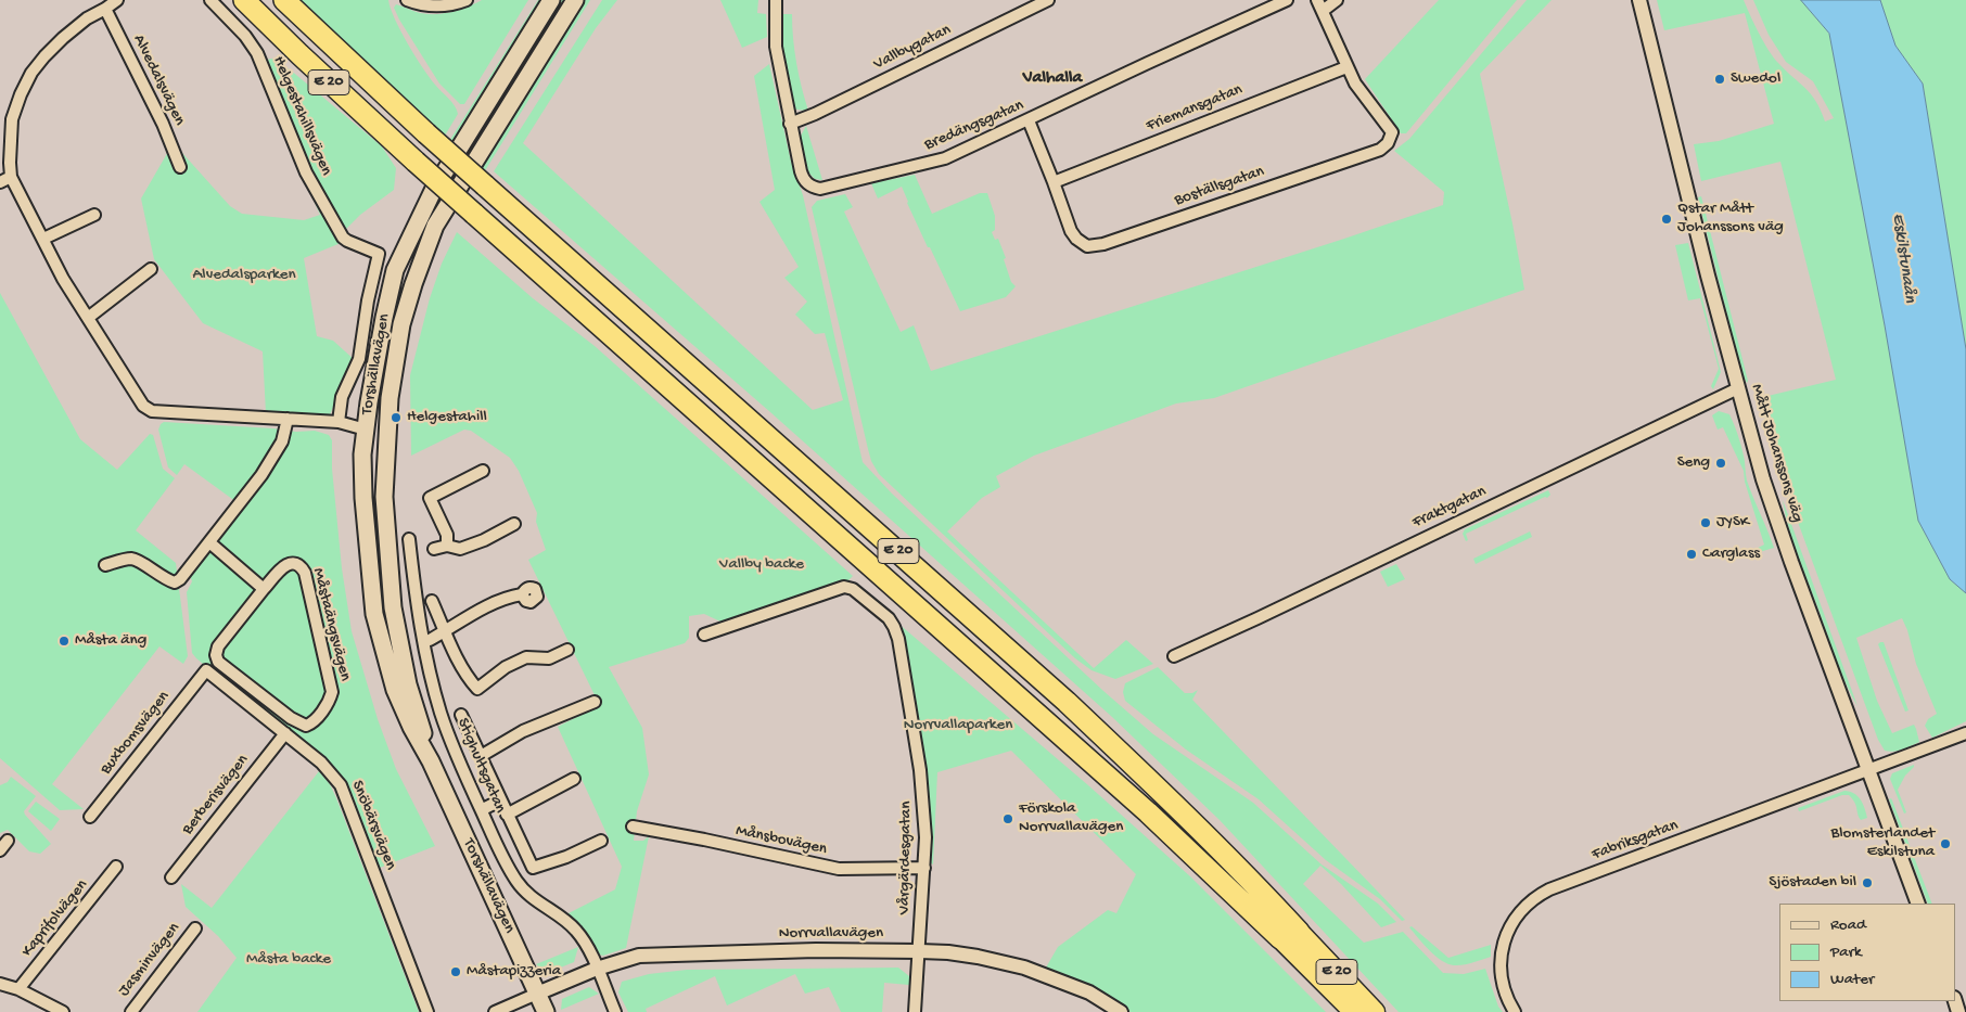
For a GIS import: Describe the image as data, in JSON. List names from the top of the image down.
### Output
{
  "streets": {
    "highway": ["E 20"],
    "main road": ["Torshällavägen"],
    "street": [
      "Vallbygatan",
      "Alvedalsvägen",
      "Friemansgatan",
      "Helgestahillsvägen",
      "Bredängsgatan",
      "Boställsgatan",
      "Mått Johanssons väg",
      "Fraktgatan",
      "Måstaängsvägen",
      "Buxbomsvägen",
      "Stighultsgatan",
      "Berberisvägen",
      "Snöbärsvägen",
      "Månsbovägen",
      "Fabriksgatan",
      "Vårgärdesgatan",
      "Kaprifolvägen",
      "Norrvallavägen",
      "Jasminvägen"
    ]
  },
  "crossings": [
    ["Vallbygatan", "Bredängsgatan"],
    ["Friemansgatan", "Boställsgatan"],
    ["Bredängsgatan", "Boställsgatan"],
    ["Torshällavägen", "Norrvallavägen"],
    ["Mått Johanssons väg", "Fraktgatan"],
    ["Mått Johanssons väg", "Fabriksgatan"],
    ["Buxbomsvägen", "Snöbärsvägen"],
    ["Stighultsgatan", "Norrvallavägen"],
    ["Berberisvägen", "Snöbärsvägen"],
    ["Månsbovägen", "Vårgärdesgatan"],
    ["Vårgärdesgatan", "Norrvallavägen"]
  ],
  "districts": ["Valhalla"],
  "water": ["Eskilstunaån"],
  "parks": [
    "Alvedalsparken",
    "Vallby backe",
    "Norrvallaparken",
    "Måsta backe"
  ],
  "places": [
    "Swedol",
    "Qstar Mått Johanssons väg",
    "Helgestahill",
    "Seng",
    "JYSK",
    "Carglass",
    "Måsta äng",
    "Förskola Norrvallavägen",
    "Blomsterlandet Eskilstuna",
    "Sjöstaden bil",
    "Måstapizzeria"
  ],
  "legend": ["Road", "Park", "Water"]
}
